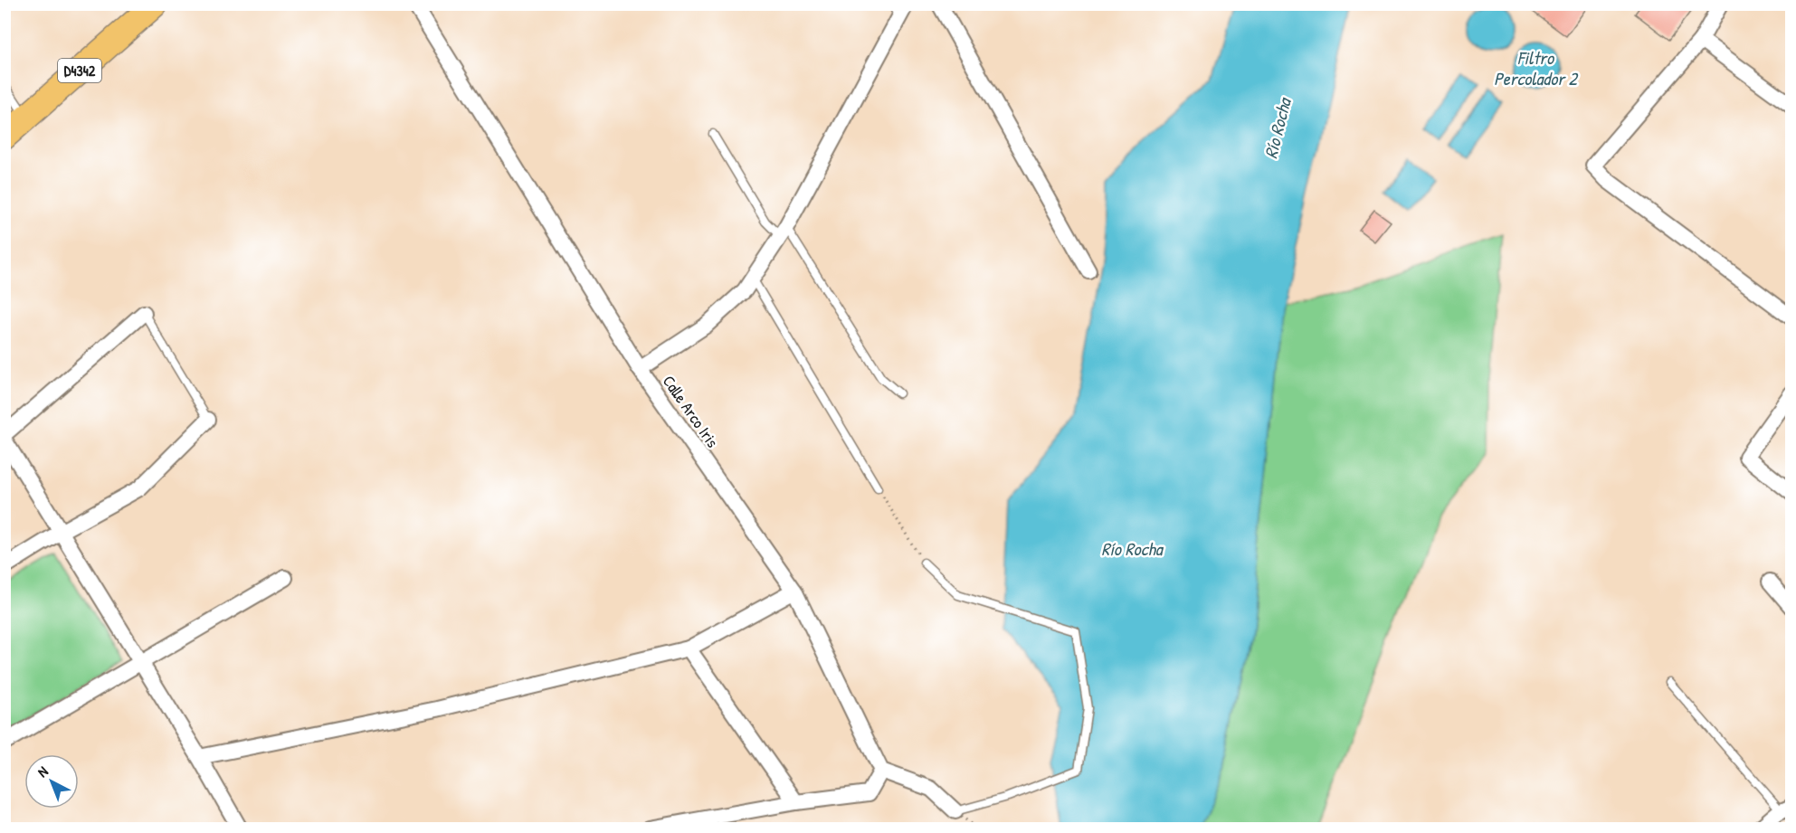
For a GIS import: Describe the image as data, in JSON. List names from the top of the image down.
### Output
{
  "streets": {
    "main road": ["D4342"],
    "street": ["Calle Arco Iris"]
  },
  "water": ["Filtro Percolador 2", "Río Rocha"],
  "north": "top left"
}
